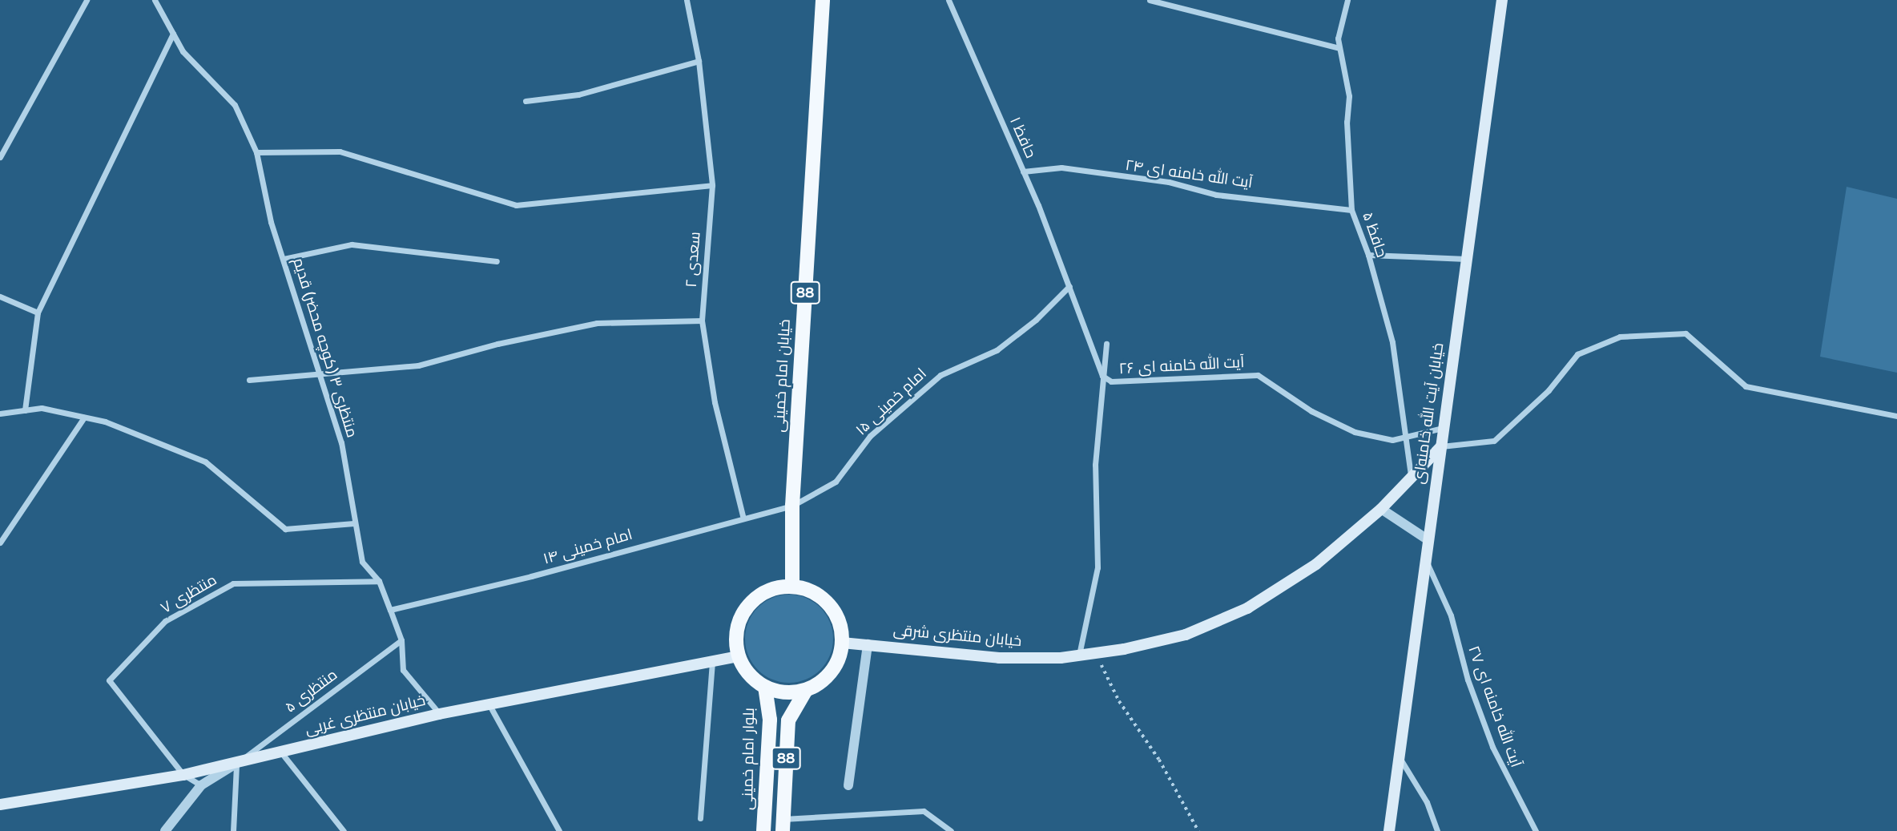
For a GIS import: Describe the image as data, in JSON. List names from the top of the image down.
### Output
{
  "streets": {
    "main road": [
      "88",
      "خیابان امام خمینی",
      "خیابان آیت الله خامنه‌ای",
      "خیابان منتظری شرقی",
      "خیابان منتظری غربی",
      "بلوار امام خمینی"
    ],
    "street": [
      "حافظ ۱",
      "آیت الله خامنه ای ۲۴",
      "حافظ ۵",
      "سعدی ۲",
      "منتظری ۳ (کوچه محضر) قدیم",
      "آیت الله خامنه ای ۲۶",
      "امام خمینی ۱۵",
      "امام خمینی ۱۴",
      "منتظری ۷",
      "منتظری ۵",
      "آیت الله خامنه ای ۲۷"
    ]
  },
  "crossings": [
    ["حافظ ۱", "آیت الله خامنه ای ۲۴"],
    ["حافظ ۱", "آیت الله خامنه ای ۲۶"],
    ["حافظ ۱", "امام خمینی ۱۵"],
    ["آیت الله خامنه ای ۲۴", "حافظ ۵"],
    ["حافظ ۵", "خیابان منتظری شرقی"],
    ["سعدی ۲", "امام خمینی ۱۴"],
    ["88", "خیابان امام خمینی"],
    ["88", "خیابان منتظری شرقی"],
    ["88", "خیابان منتظری غربی"],
    ["88", "بلوار امام خمینی"],
    ["منتظری ۳ (کوچه محضر) قدیم", "امام خمینی ۱۴"],
    ["منتظری ۳ (کوچه محضر) قدیم", "منتظری ۷"],
    ["منتظری ۳ (کوچه محضر) قدیم", "منتظری ۵"],
    ["منتظری ۳ (کوچه محضر) قدیم", "خیابان منتظری غربی"],
    ["آیت الله خامنه ای ۲۶", "امام خمینی ۱۵"],
    ["آیت الله خامنه ای ۲۶", "خیابان آیت الله خامنه‌ای"],
    ["خیابان امام خمینی", "امام خمینی ۱۵"],
    ["خیابان امام خمینی", "امام خمینی ۱۴"],
    ["خیابان امام خمینی", "خیابان منتظری شرقی"],
    ["خیابان امام خمینی", "خیابان منتظری غربی"],
    ["خیابان امام خمینی", "بلوار امام خمینی"],
    ["امام خمینی ۱۵", "امام خمینی ۱۴"],
    ["خیابان آیت الله خامنه‌ای", "خیابان منتظری شرقی"],
    ["خیابان آیت الله خامنه‌ای", "آیت الله خامنه ای ۲۷"],
    ["منتظری ۷", "خیابان منتظری غربی"],
    ["خیابان منتظری شرقی", "خیابان منتظری غربی"],
    ["خیابان منتظری شرقی", "بلوار امام خمینی"],
    ["منتظری ۵", "خیابان منتظری غربی"],
    ["خیابان منتظری غربی", "بلوار امام خمینی"]
  ]
}
